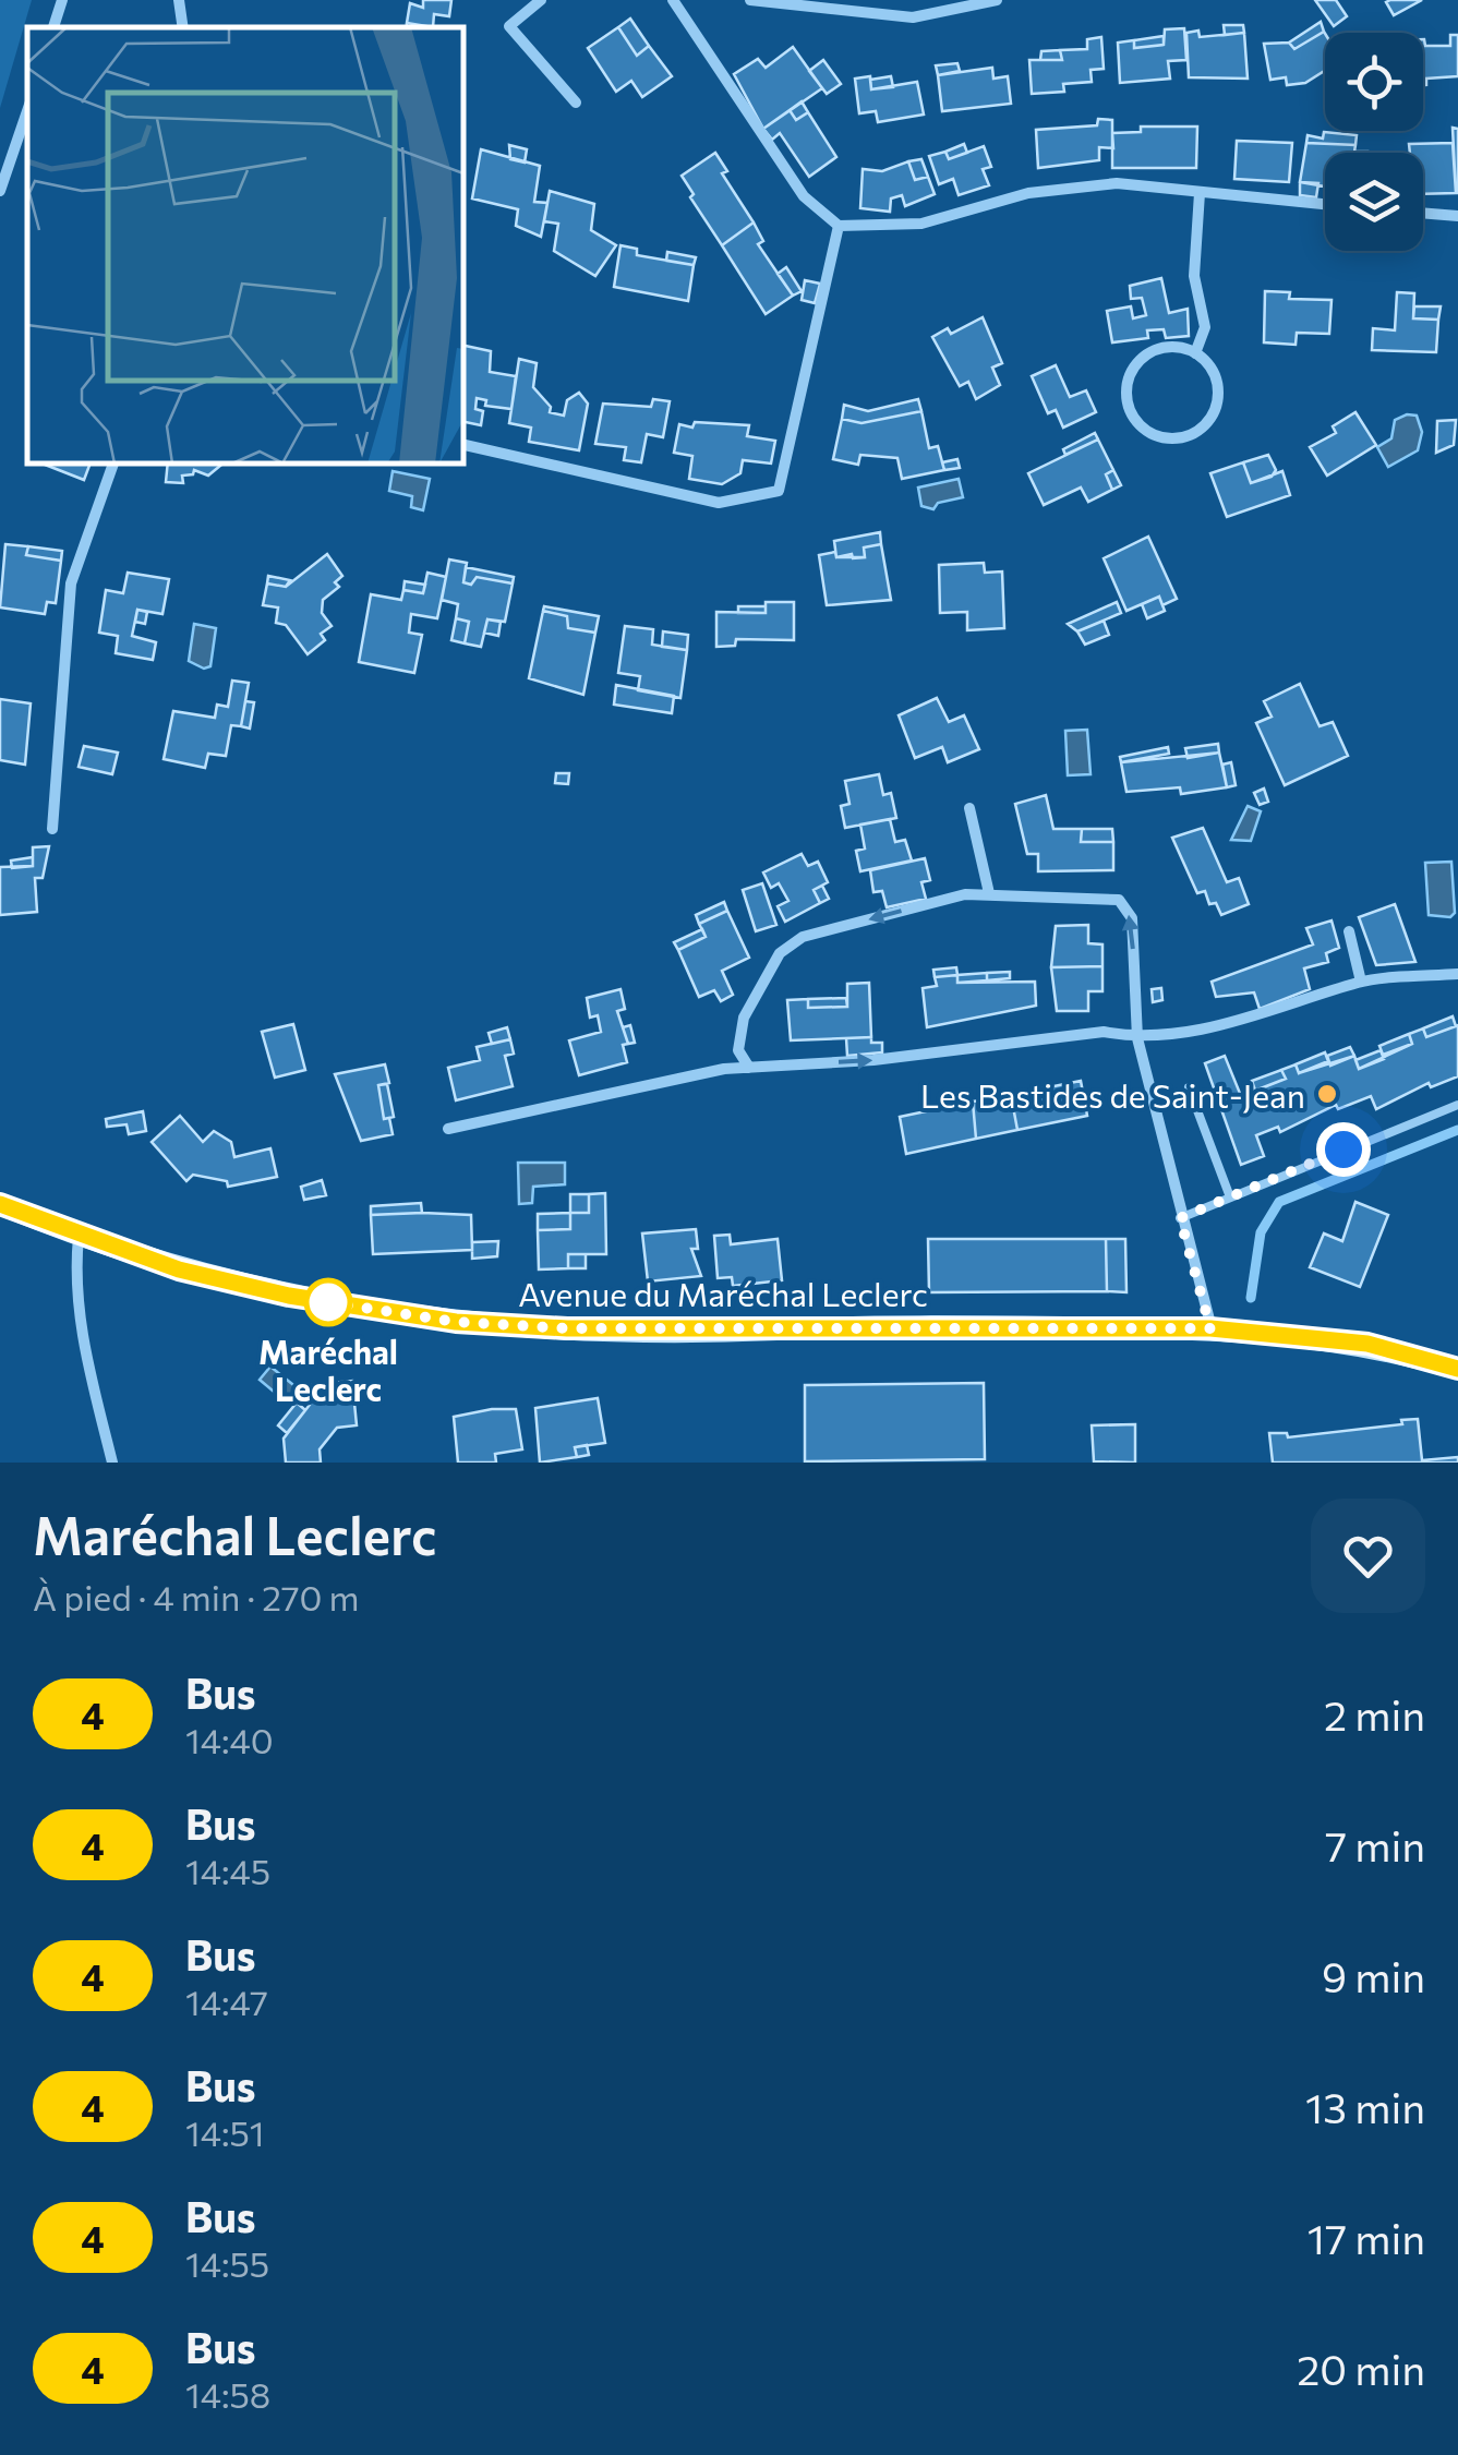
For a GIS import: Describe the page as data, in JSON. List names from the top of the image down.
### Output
{
  "streets": {
    "street": ["Avenue du Maréchal Leclerc"]
  },
  "places": ["Les Bastides de Saint-Jean", "Maréchal Leclerc"],
  "lines": ["bus line 4"],
  "page": {
    "heading": ["Maréchal Leclerc", "À pied · 4 min · 270 m"],
    "list": [
      {
        "mark": "4",
        "name": "Bus",
        "note": "14:40",
        "value": "2 min"
      },
      {
        "mark": "4",
        "name": "Bus",
        "note": "14:45",
        "value": "7 min"
      },
      {
        "mark": "4",
        "name": "Bus",
        "note": "14:47",
        "value": "9 min"
      },
      {
        "mark": "4",
        "name": "Bus",
        "note": "14:51",
        "value": "13 min"
      },
      {
        "mark": "4",
        "name": "Bus",
        "note": "14:55",
        "value": "17 min"
      },
      {
        "mark": "4",
        "name": "Bus",
        "note": "14:58",
        "value": "20 min"
      }
    ]
  }
}
